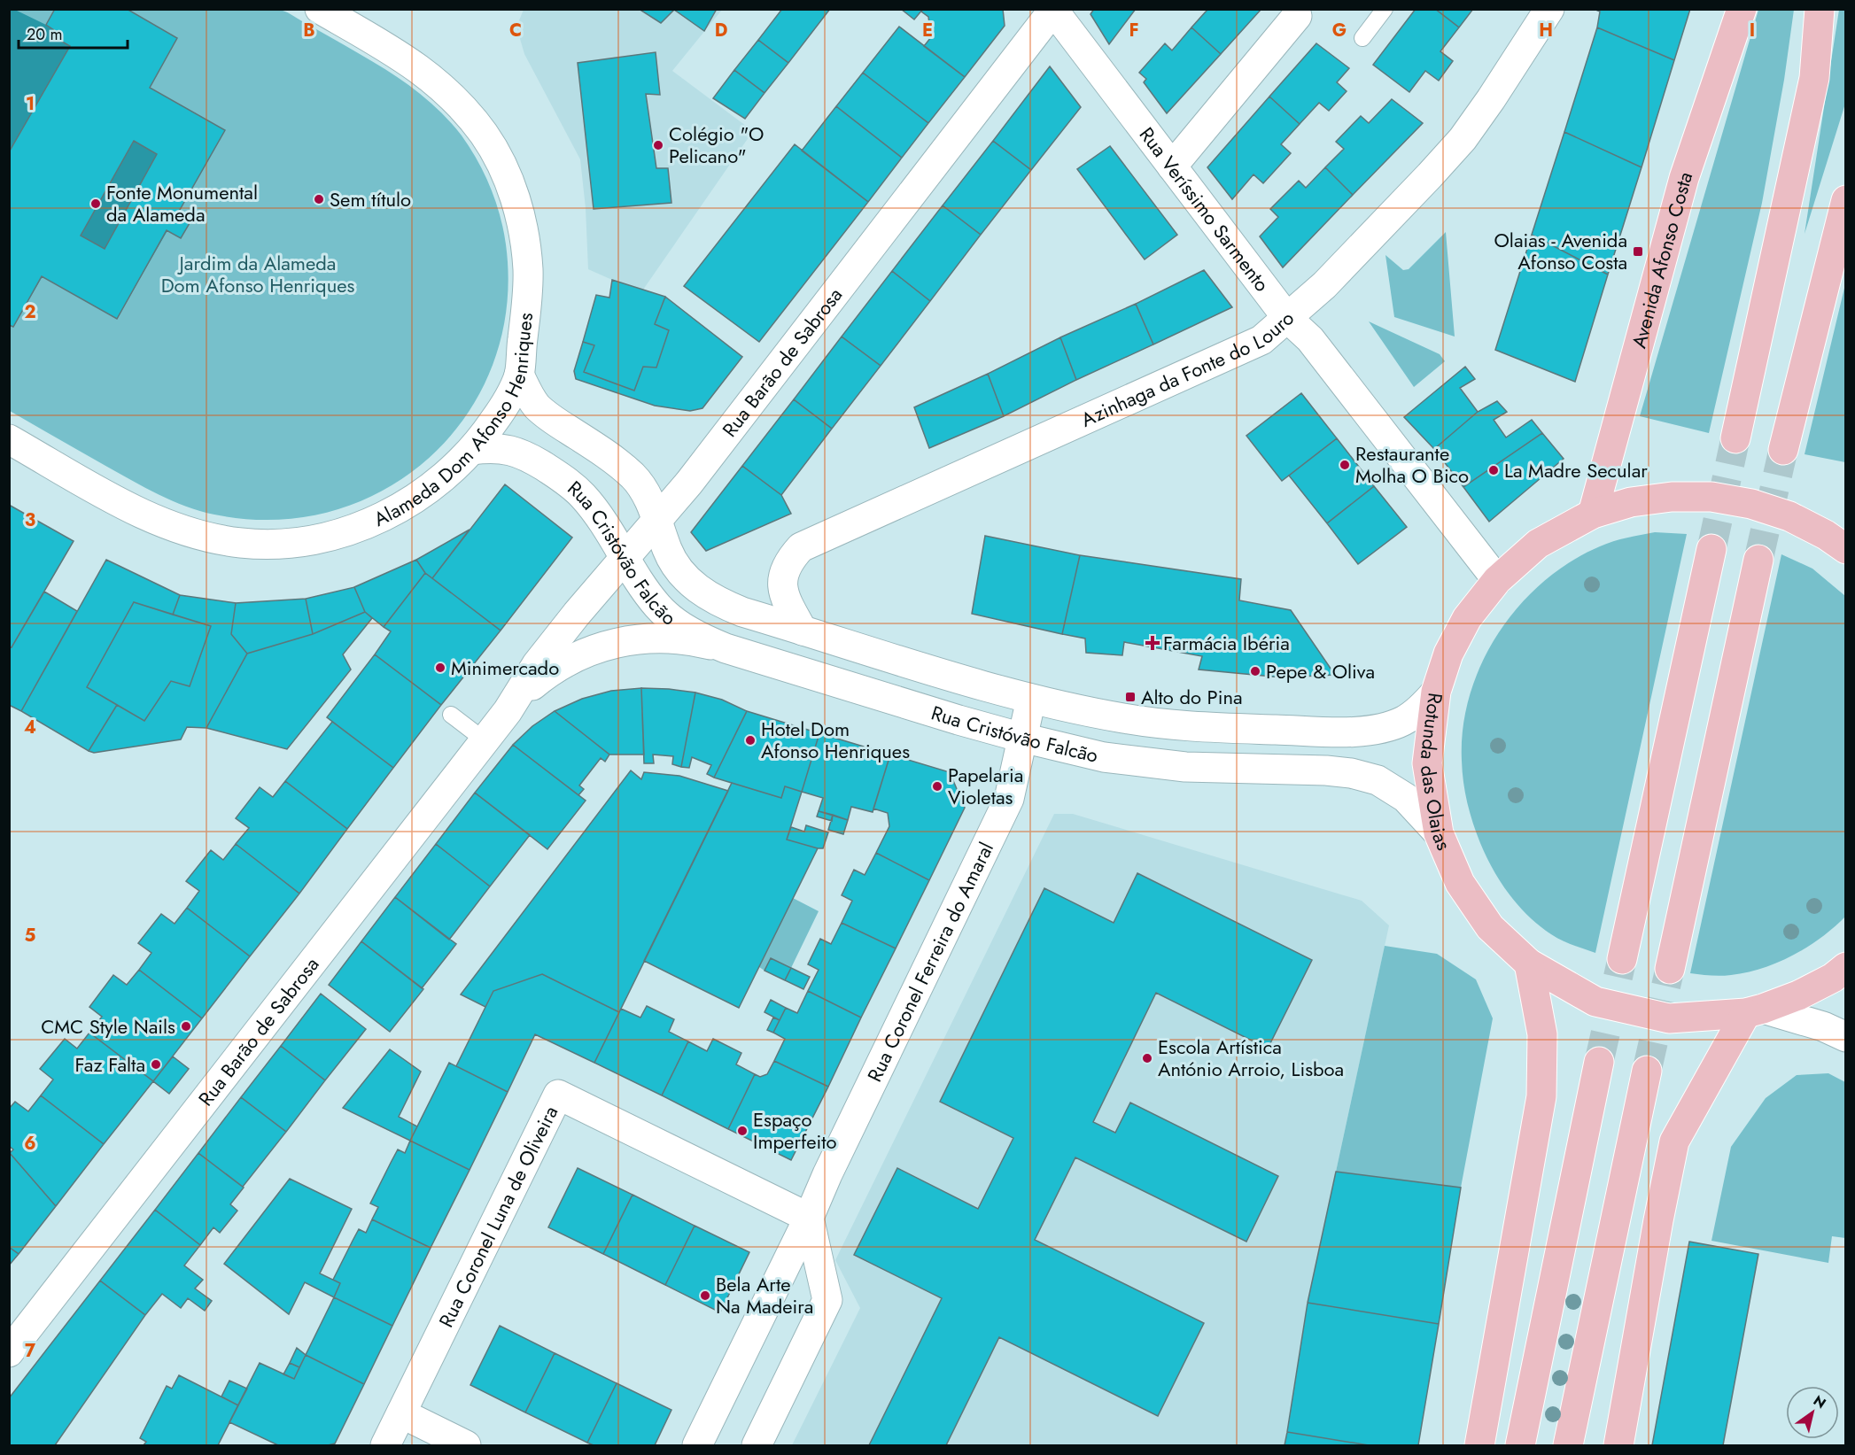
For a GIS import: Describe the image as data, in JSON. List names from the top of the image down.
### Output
{
  "streets": {
    "main road": ["Avenida Afonso Costa", "Rotunda das Olaias"],
    "street": [
      "Rua Veríssimo Sarmento",
      "Rua Barão de Sabrosa",
      "Azinhaga da Fonte do Louro",
      "Alameda Dom Afonso Henriques",
      "Rua Cristóvão Falcão",
      "Rua Coronel Ferreira do Amaral",
      "Rua Coronel Luna de Oliveira"
    ]
  },
  "crossings": [
    ["Rua Veríssimo Sarmento", "Rua Barão de Sabrosa"],
    ["Rua Veríssimo Sarmento", "Azinhaga da Fonte do Louro"],
    ["Rua Veríssimo Sarmento", "Rotunda das Olaias"],
    ["Avenida Afonso Costa", "Rotunda das Olaias"],
    ["Rua Barão de Sabrosa", "Rua Cristóvão Falcão"],
    ["Azinhaga da Fonte do Louro", "Rua Cristóvão Falcão"],
    ["Alameda Dom Afonso Henriques", "Rua Cristóvão Falcão"],
    ["Rua Cristóvão Falcão", "Rotunda das Olaias"],
    ["Rua Cristóvão Falcão", "Rua Coronel Ferreira do Amaral"],
    ["Rua Coronel Ferreira do Amaral", "Rua Coronel Luna de Oliveira"]
  ],
  "parks": ["Jardim da Alameda Dom Afonso Henriques"],
  "places": {
    "other": [
      "Colégio \"O Pelicano\"",
      "Sem título",
      "Fonte Monumental da Alameda",
      "Restaurante Molha O Bico",
      "La Madre Secular",
      "Minimercado",
      "Pepe & Oliva",
      "Hotel Dom Afonso Henriques",
      "Papelaria Violetas",
      "CMC Style Nails",
      "Escola Artística António Arroio, Lisboa",
      "Faz Falta",
      "Espaço Imperfeito",
      "Bela Arte Na Madeira"
    ],
    "transit": ["Olaias - Avenida Afonso Costa", "Alto do Pina"],
    "health": ["Farmácia Ibéria"]
  },
  "scale_bar": "20 m",
  "north": "top right",
  "grid": {
    "columns": [
      "B",
      "C",
      "D",
      "E",
      "F",
      "G",
      "H",
      "I"
    ],
    "rows": [
      "1",
      "2",
      "3",
      "4",
      "5",
      "6",
      "7"
    ]
  }
}
